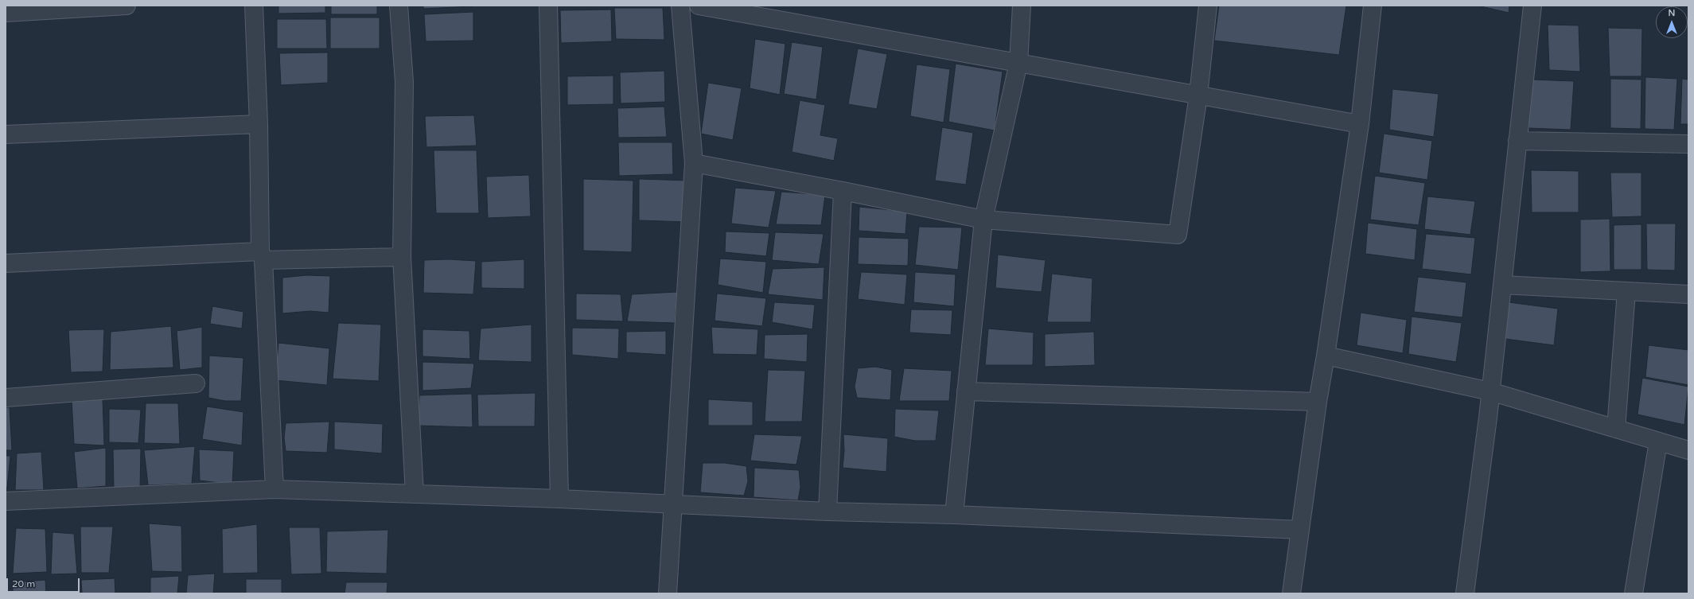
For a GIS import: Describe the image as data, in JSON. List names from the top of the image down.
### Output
{
  "scale_bar": "20 m",
  "north": "top"
}
